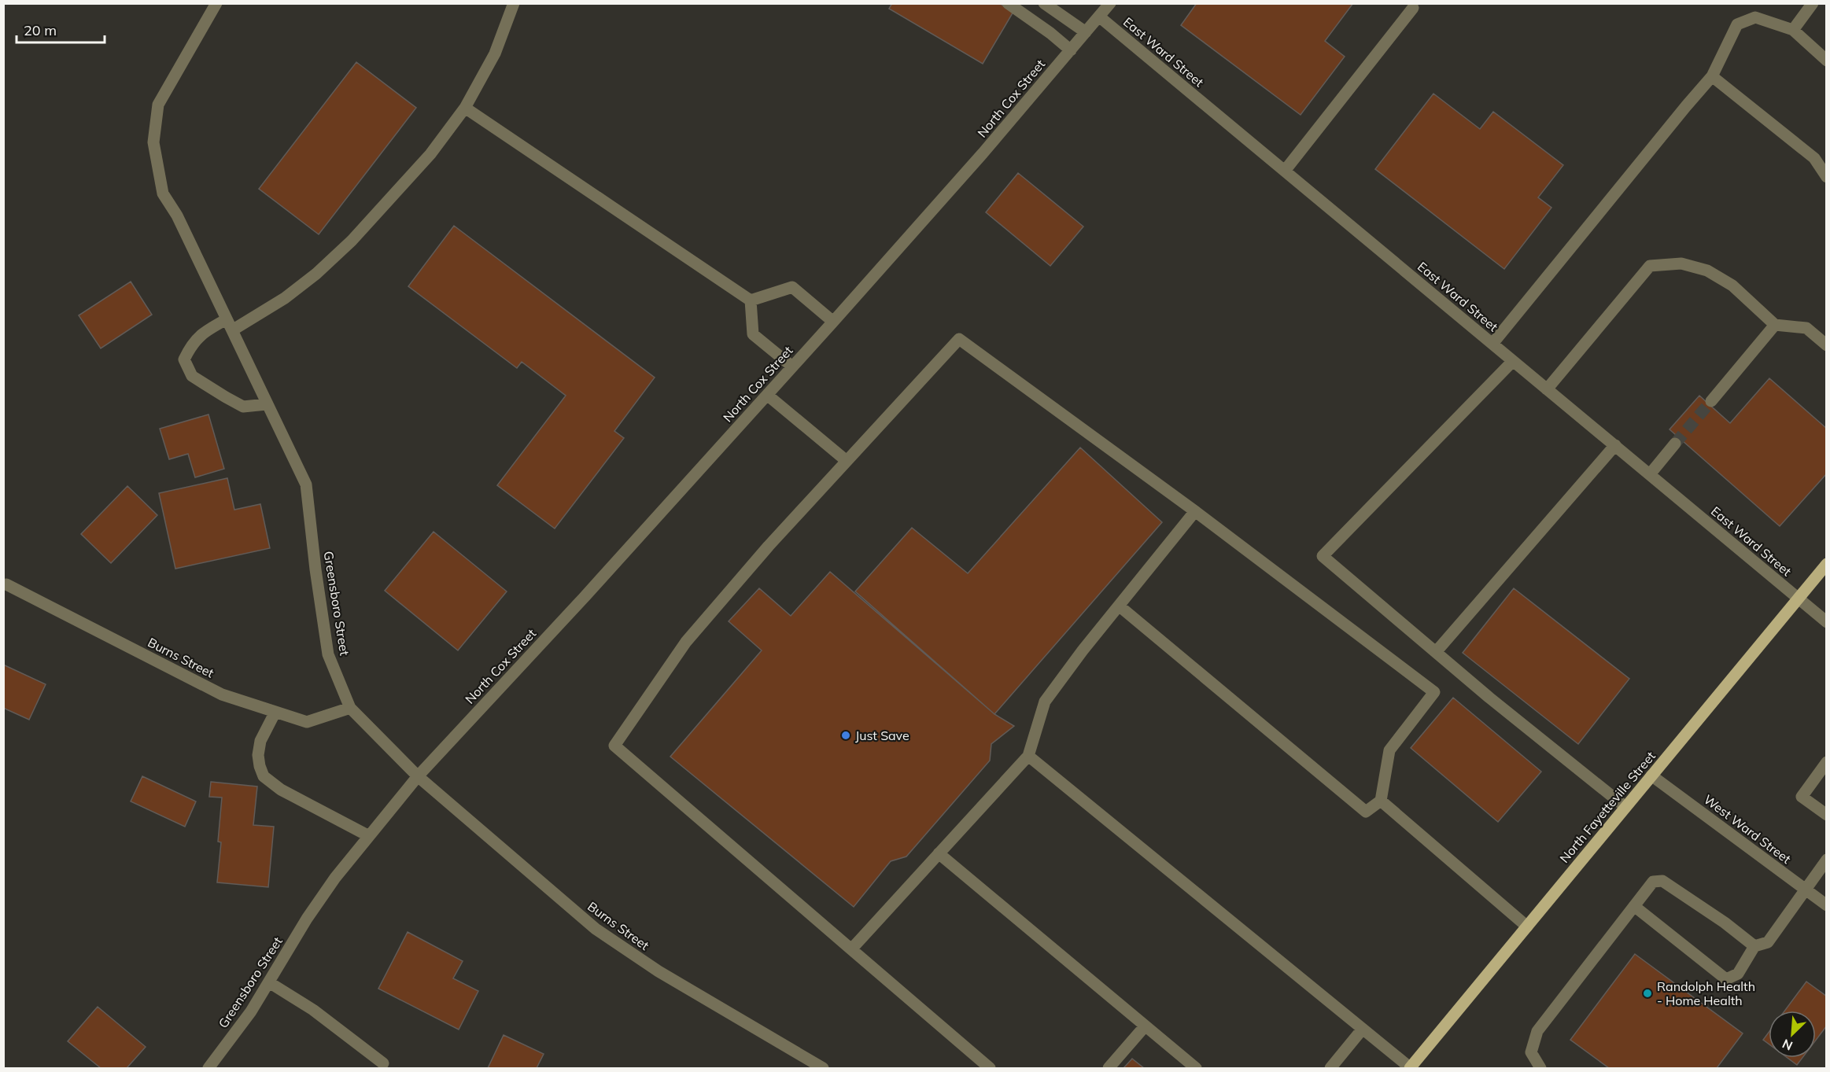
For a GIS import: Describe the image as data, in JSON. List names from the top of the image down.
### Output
{
  "streets": {
    "main road": ["North Fayetteville Street"],
    "street": [
      "East Ward Street",
      "North Cox Street",
      "Greensboro Street",
      "Burns Street",
      "West Ward Street"
    ]
  },
  "crossings": [
    ["East Ward Street", "North Cox Street"],
    ["East Ward Street", "North Fayetteville Street"],
    ["North Cox Street", "Greensboro Street"],
    ["North Cox Street", "Burns Street"],
    ["Greensboro Street", "Burns Street"],
    ["North Fayetteville Street", "West Ward Street"]
  ],
  "places": ["Just Save", "Randolph Health - Home Health"],
  "scale_bar": "20 m",
  "north": "bottom left"
}
